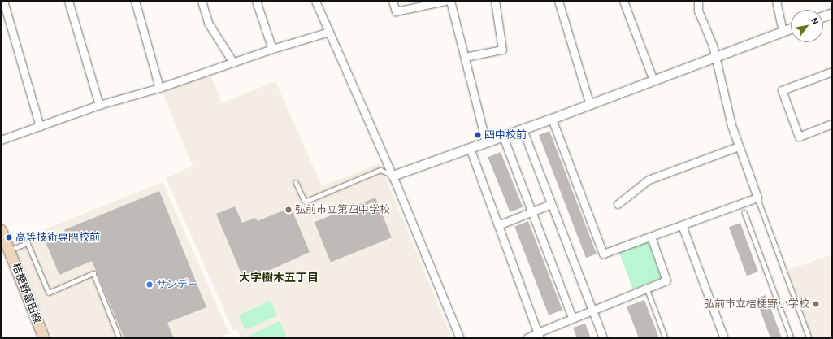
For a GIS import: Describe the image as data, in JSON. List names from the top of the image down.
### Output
{
  "streets": {
    "main road": ["桔梗野富田線"]
  },
  "districts": ["大字樹木五丁目"],
  "places": [
    "四中校前",
    "弘前市立第四中学校",
    "高等技術専門校前",
    "サンデー",
    "弘前市立桔梗野小学校"
  ],
  "north": "top right"
}
